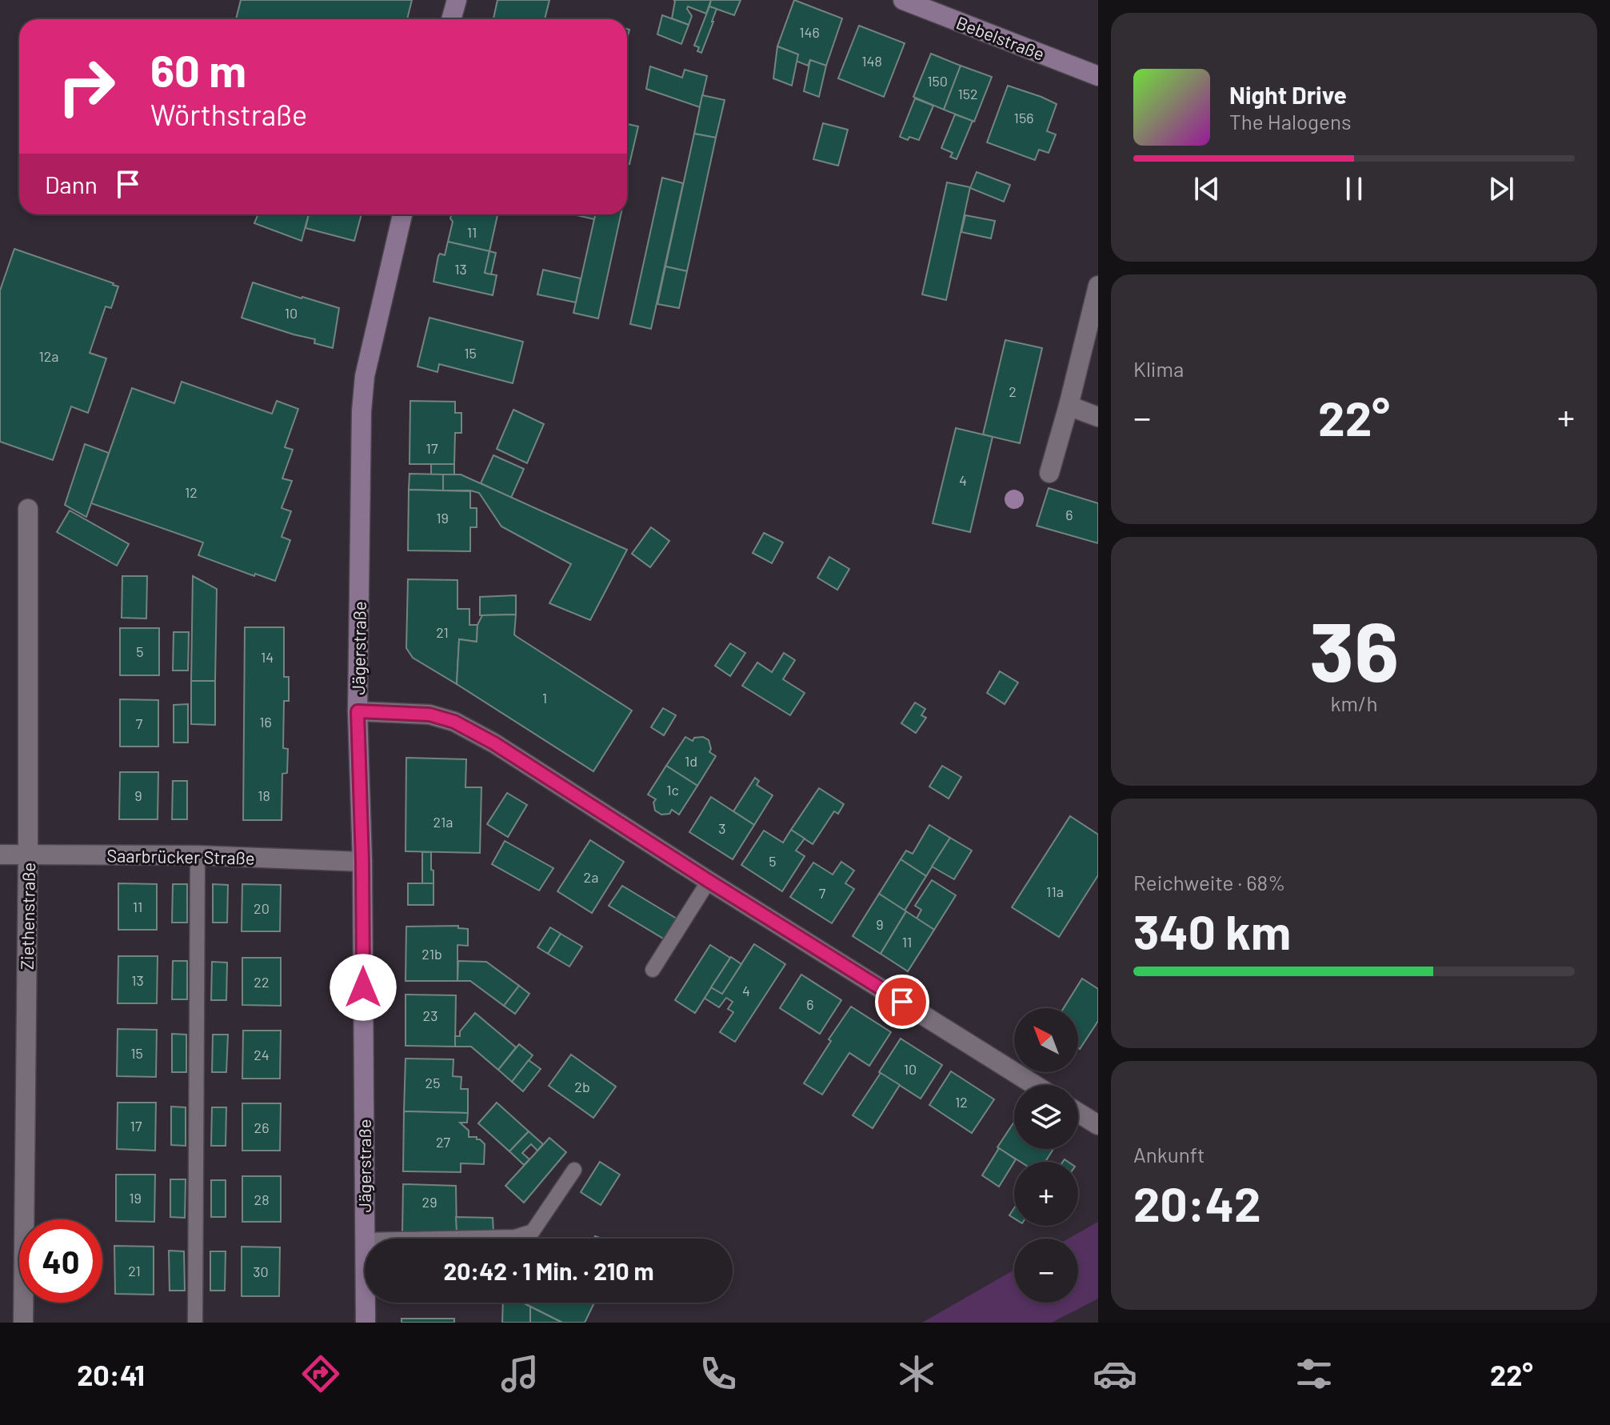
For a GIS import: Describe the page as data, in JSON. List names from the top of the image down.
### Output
{
  "streets": {
    "street": [
      "Bebelstraße",
      "Jägerstraße",
      "Saarbrücker Straße",
      "Ziethenstraße"
    ]
  },
  "crossings": [
    ["Jägerstraße", "Saarbrücker Straße"],
    ["Saarbrücker Straße", "Ziethenstraße"]
  ],
  "house_numbers": [
    "146",
    "148",
    "150",
    "152",
    "156",
    "11",
    "13",
    "10",
    "15",
    "12a",
    "2",
    "17",
    "4",
    "12",
    "6",
    "19",
    "21",
    "5",
    "14",
    "1",
    "16",
    "7",
    "1d",
    "1c",
    "9",
    "18",
    "21a",
    "3",
    "5",
    "2a",
    "11a",
    "7",
    "11",
    "20",
    "9",
    "11",
    "21b",
    "13",
    "22",
    "4",
    "6",
    "23",
    "15",
    "24",
    "10",
    "25",
    "2b",
    "12",
    "17",
    "26",
    "27",
    "19",
    "28",
    "29",
    "21",
    "30"
  ],
  "north": "top left",
  "page": {
    "turn": ["60 m", "Wörthstraße"],
    "song": ["Night Drive", "The Halogens"],
    "then": "Dann",
    "tile": [
      "Klima",
      ["36", "km/h"],
      ["Reichweite · 68%", "340 km"],
      ["Ankunft", "20:42"]
    ],
    "heat": ["−", "22°", "+"],
    "map_buttons": ["+", "−"],
    "limit": "40",
    "trip": "20:42 · 1 Min. · 210 m",
    "tabs": ["20:41", "22°"]
  }
}
